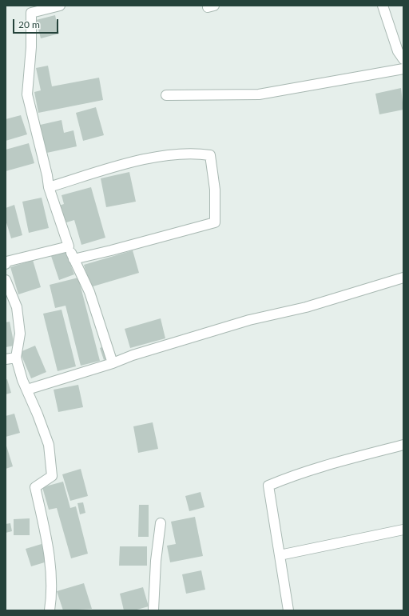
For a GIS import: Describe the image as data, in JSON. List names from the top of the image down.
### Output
{
  "scale_bar": "20 m"
}
